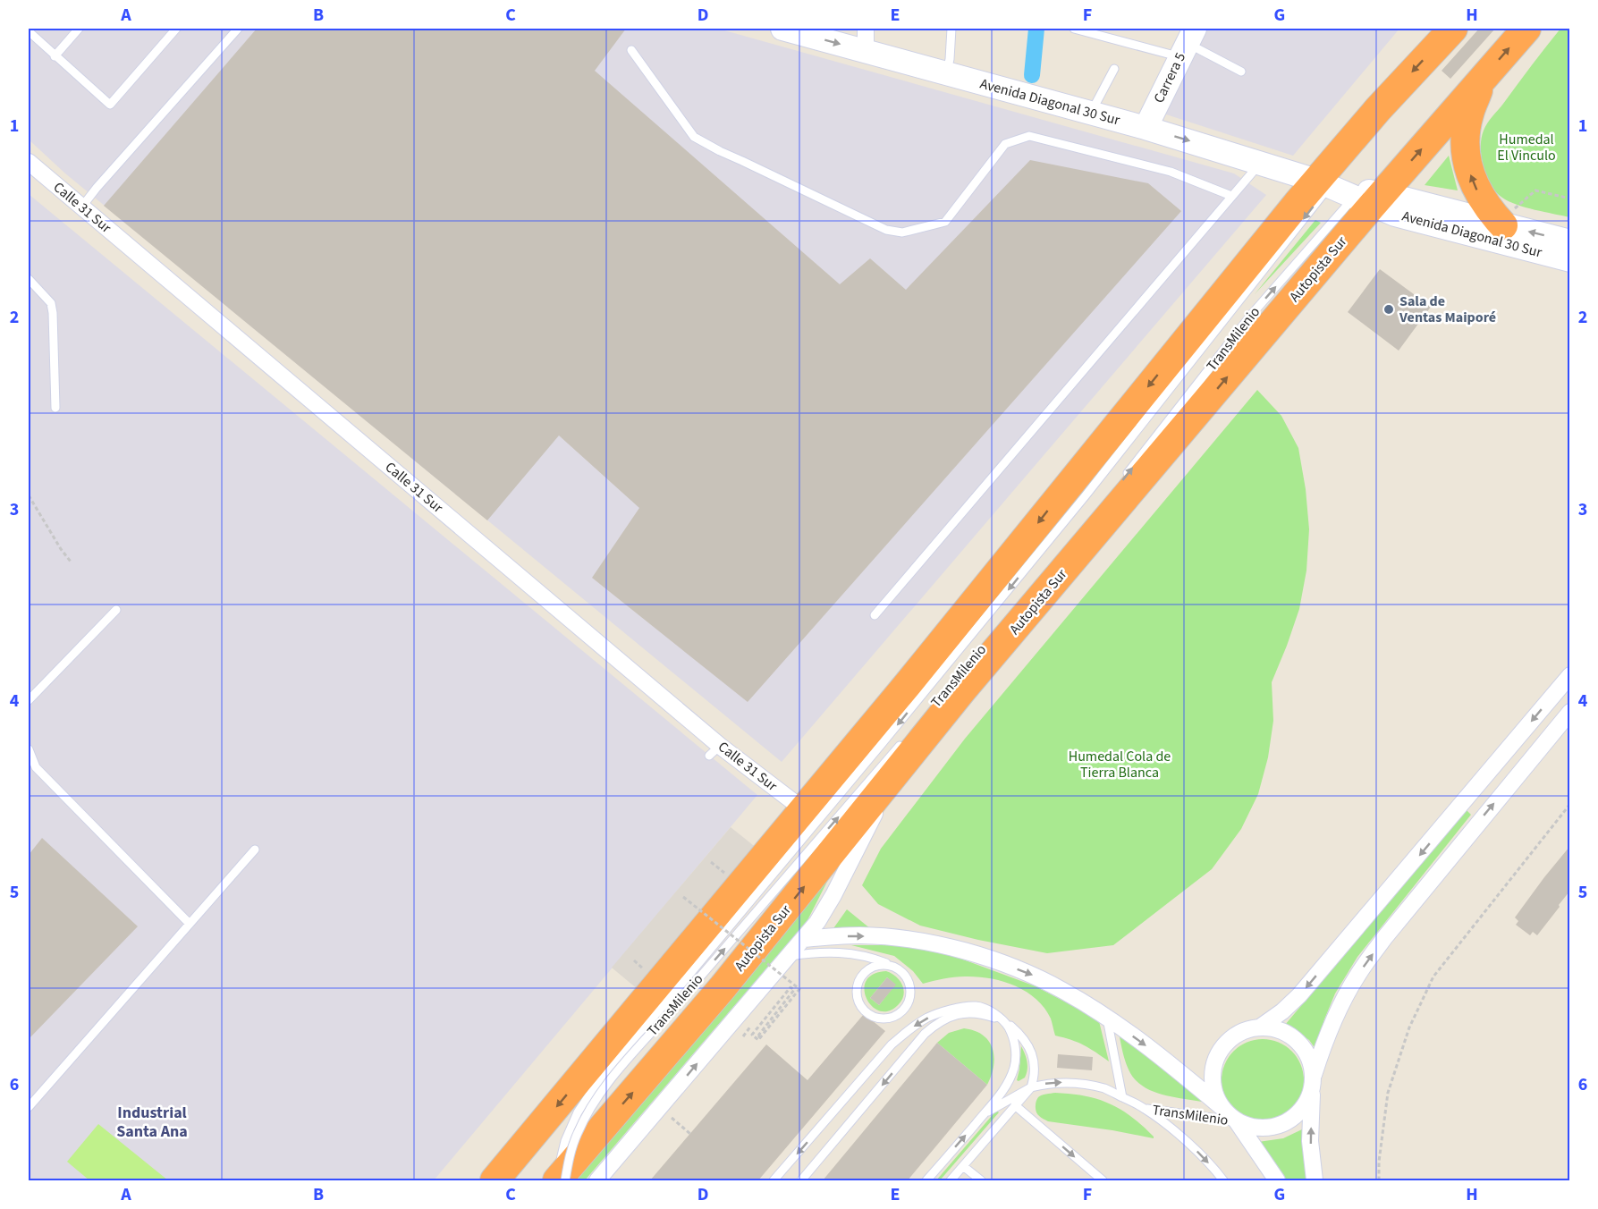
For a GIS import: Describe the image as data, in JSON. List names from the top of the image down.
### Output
{
  "streets": {
    "highway": ["Autopista Sur"],
    "street": ["Carrera 5", "Avenida Diagonal 30 Sur", "Calle 31 Sur"],
    "lane": ["TransMilenio"]
  },
  "crossings": [
    ["Carrera 5", "Avenida Diagonal 30 Sur"],
    ["Avenida Diagonal 30 Sur", "Autopista Sur"],
    ["Avenida Diagonal 30 Sur", "TransMilenio"],
    ["Autopista Sur", "TransMilenio"]
  ],
  "districts": ["Industrial Santa Ana"],
  "parks": ["Humedal El Vinculo", "Humedal Cola de Tierra Blanca"],
  "places": ["Sala de Ventas Maiporé"],
  "grid": {
    "columns": [
      "A",
      "B",
      "C",
      "D",
      "E",
      "F",
      "G",
      "H"
    ],
    "rows": [
      "1",
      "2",
      "3",
      "4",
      "5",
      "6"
    ]
  }
}
